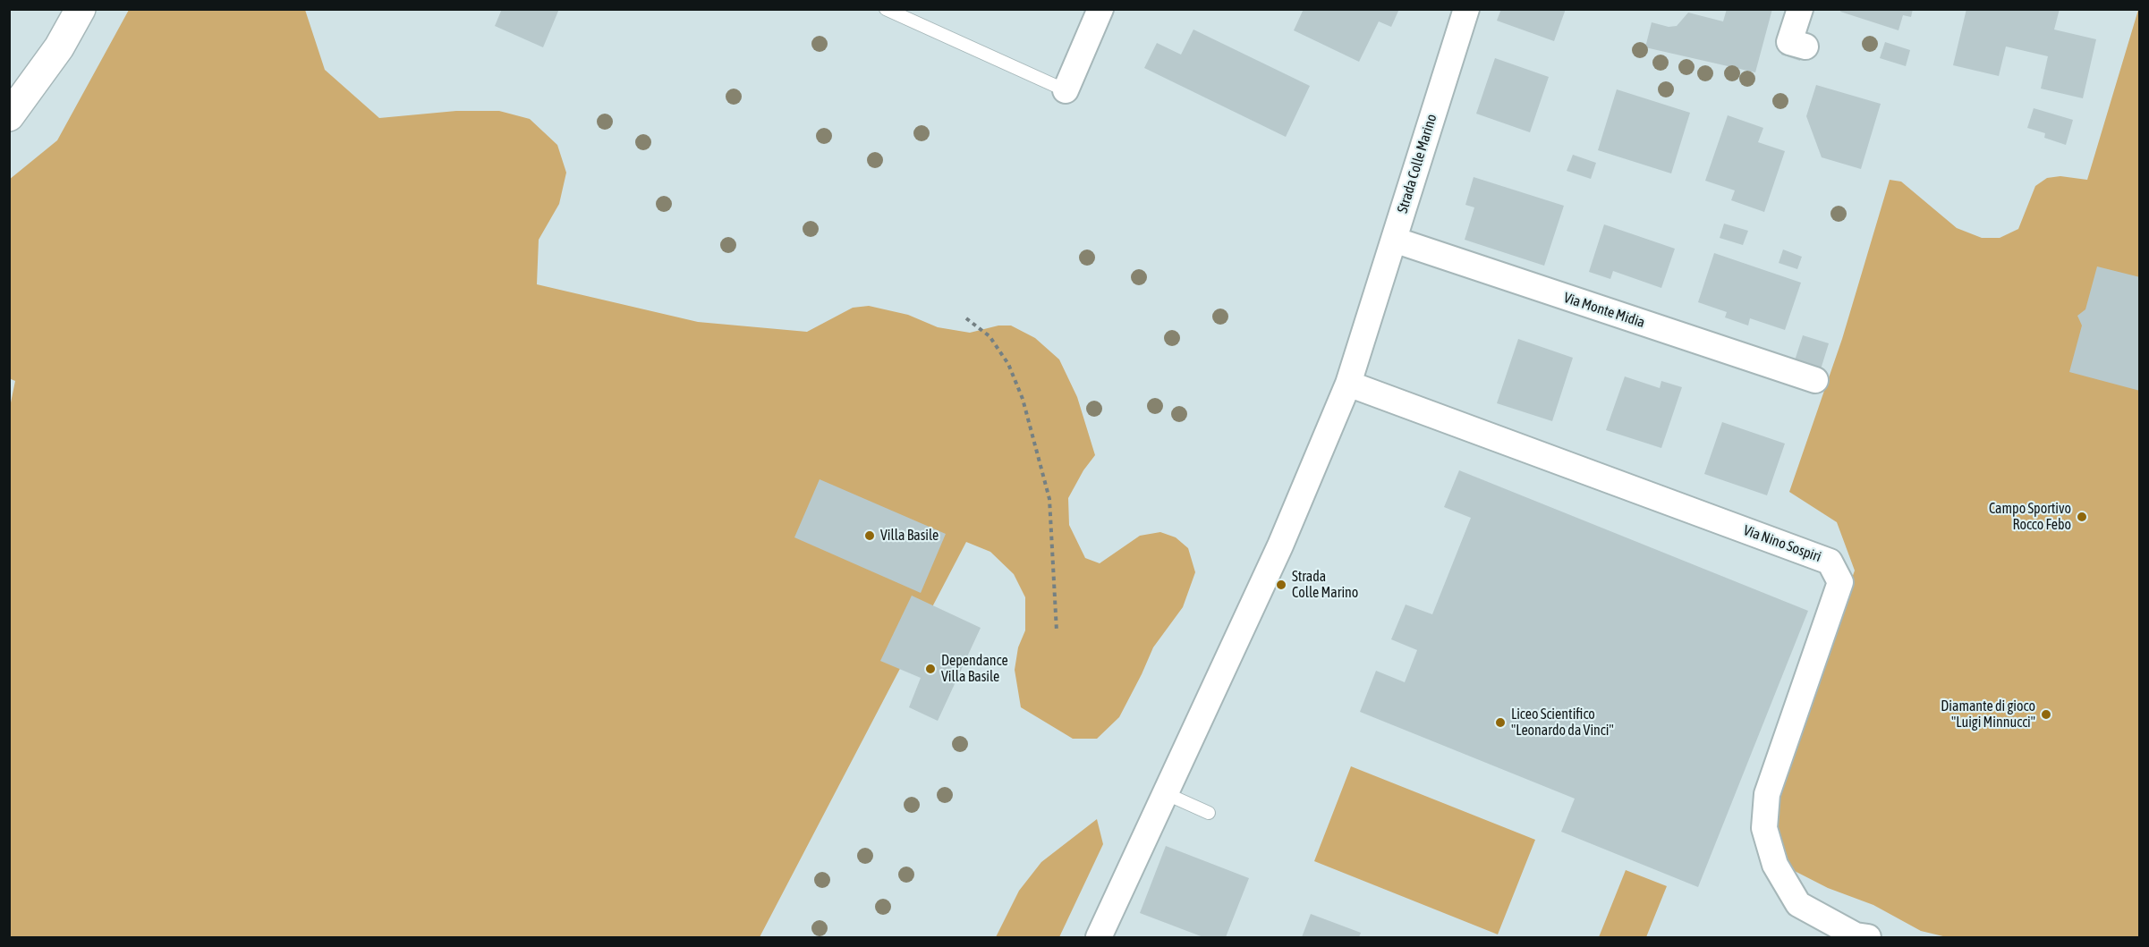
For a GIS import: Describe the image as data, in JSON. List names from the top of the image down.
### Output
{
  "streets": {
    "street": ["Strada Colle Marino", "Via Monte Midia", "Via Nino Sospiri"]
  },
  "crossings": [
    ["Strada Colle Marino", "Via Monte Midia"],
    ["Strada Colle Marino", "Via Nino Sospiri"]
  ],
  "places": [
    "Campo Sportivo Rocco Febo",
    "Villa Basile",
    "Strada Colle Marino",
    "Dependance Villa Basile",
    "Diamante di gioco \"Luigi Minnucci\"",
    "Liceo Scientifico \"Leonardo da Vinci\""
  ]
}
